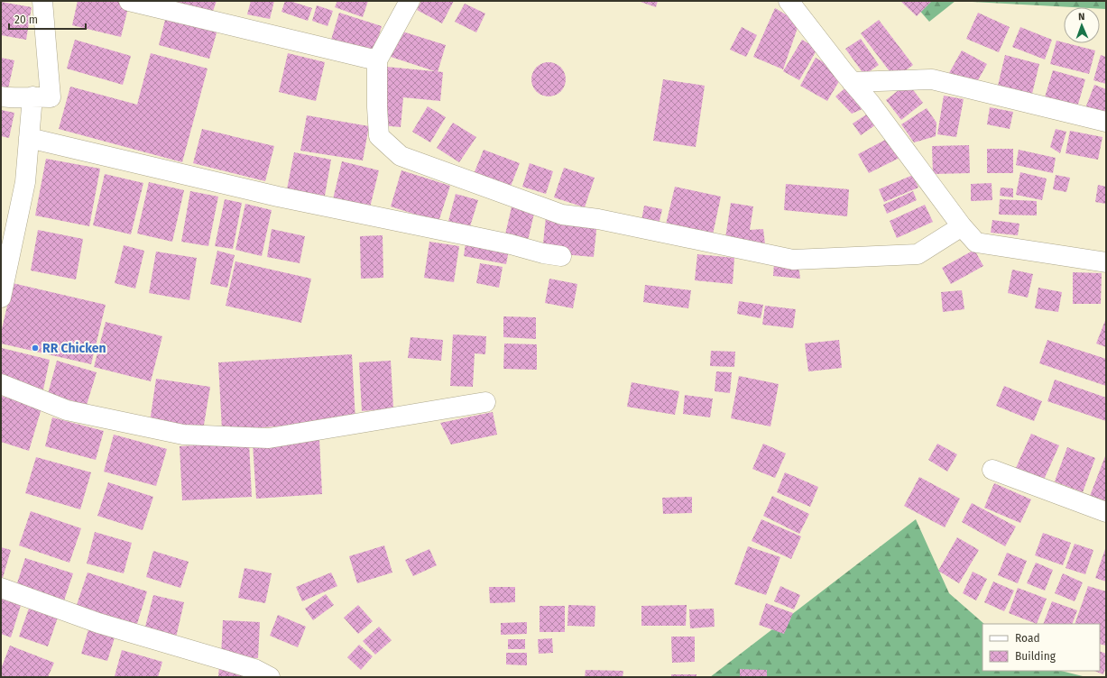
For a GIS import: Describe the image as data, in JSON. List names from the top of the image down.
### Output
{
  "places": ["RR Chicken"],
  "legend": ["Road", "Building"],
  "scale_bar": "20 m",
  "north": "top"
}
